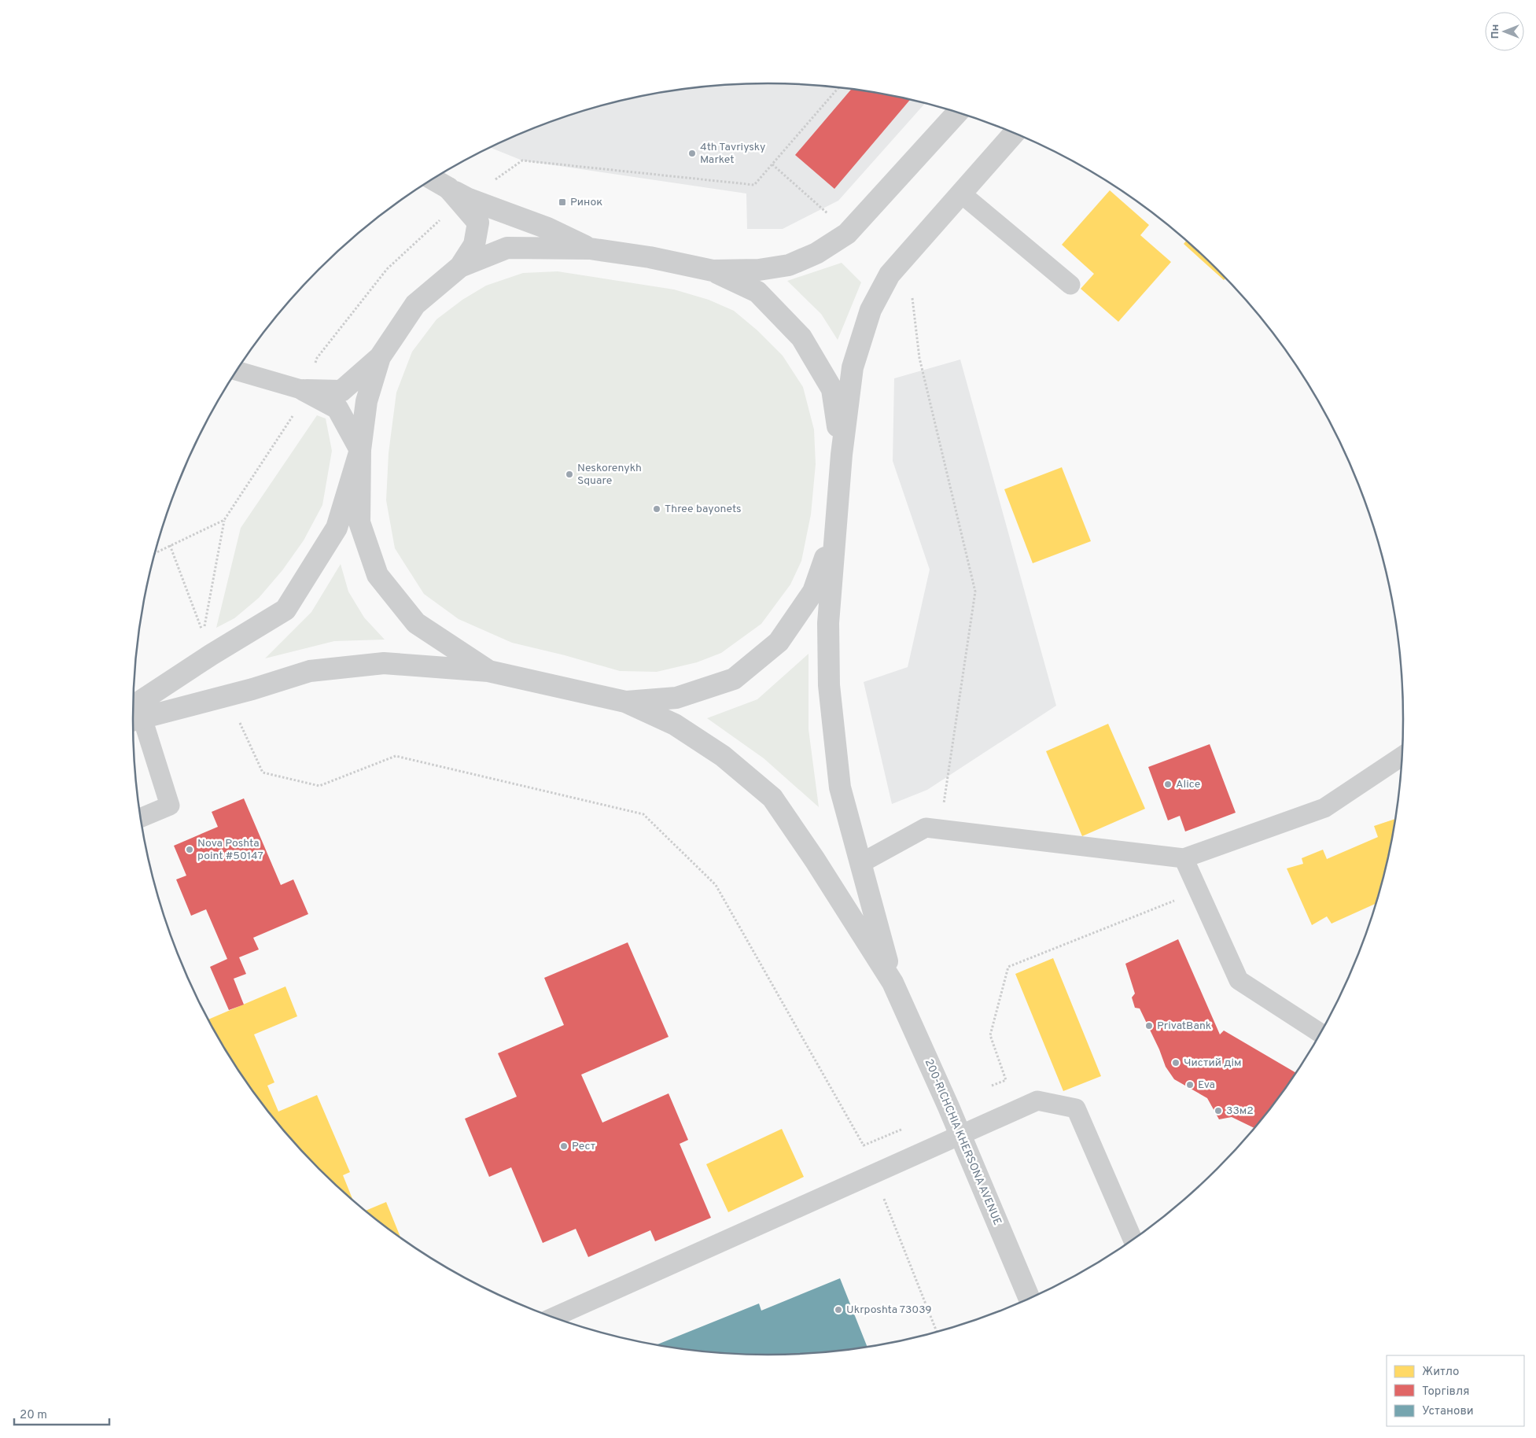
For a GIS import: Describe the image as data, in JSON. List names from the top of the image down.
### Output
{
  "streets": {
    "street": ["200-RICHCHIA KHERSONA AVENUE"]
  },
  "places": {
    "other": [
      "4th Tavriysky Market",
      "Neskorenykh Square",
      "Three bayonets",
      "Alice",
      "Nova Poshta point #50147",
      "PrivatBank",
      "Чистий дім",
      "Eva",
      "33м2",
      "Рест",
      "Ukrposhta 73039"
    ],
    "transit": ["Ринок"]
  },
  "legend": ["Житло", "Торгівля", "Установи"],
  "scale_bar": "20 m",
  "north": "left"
}
